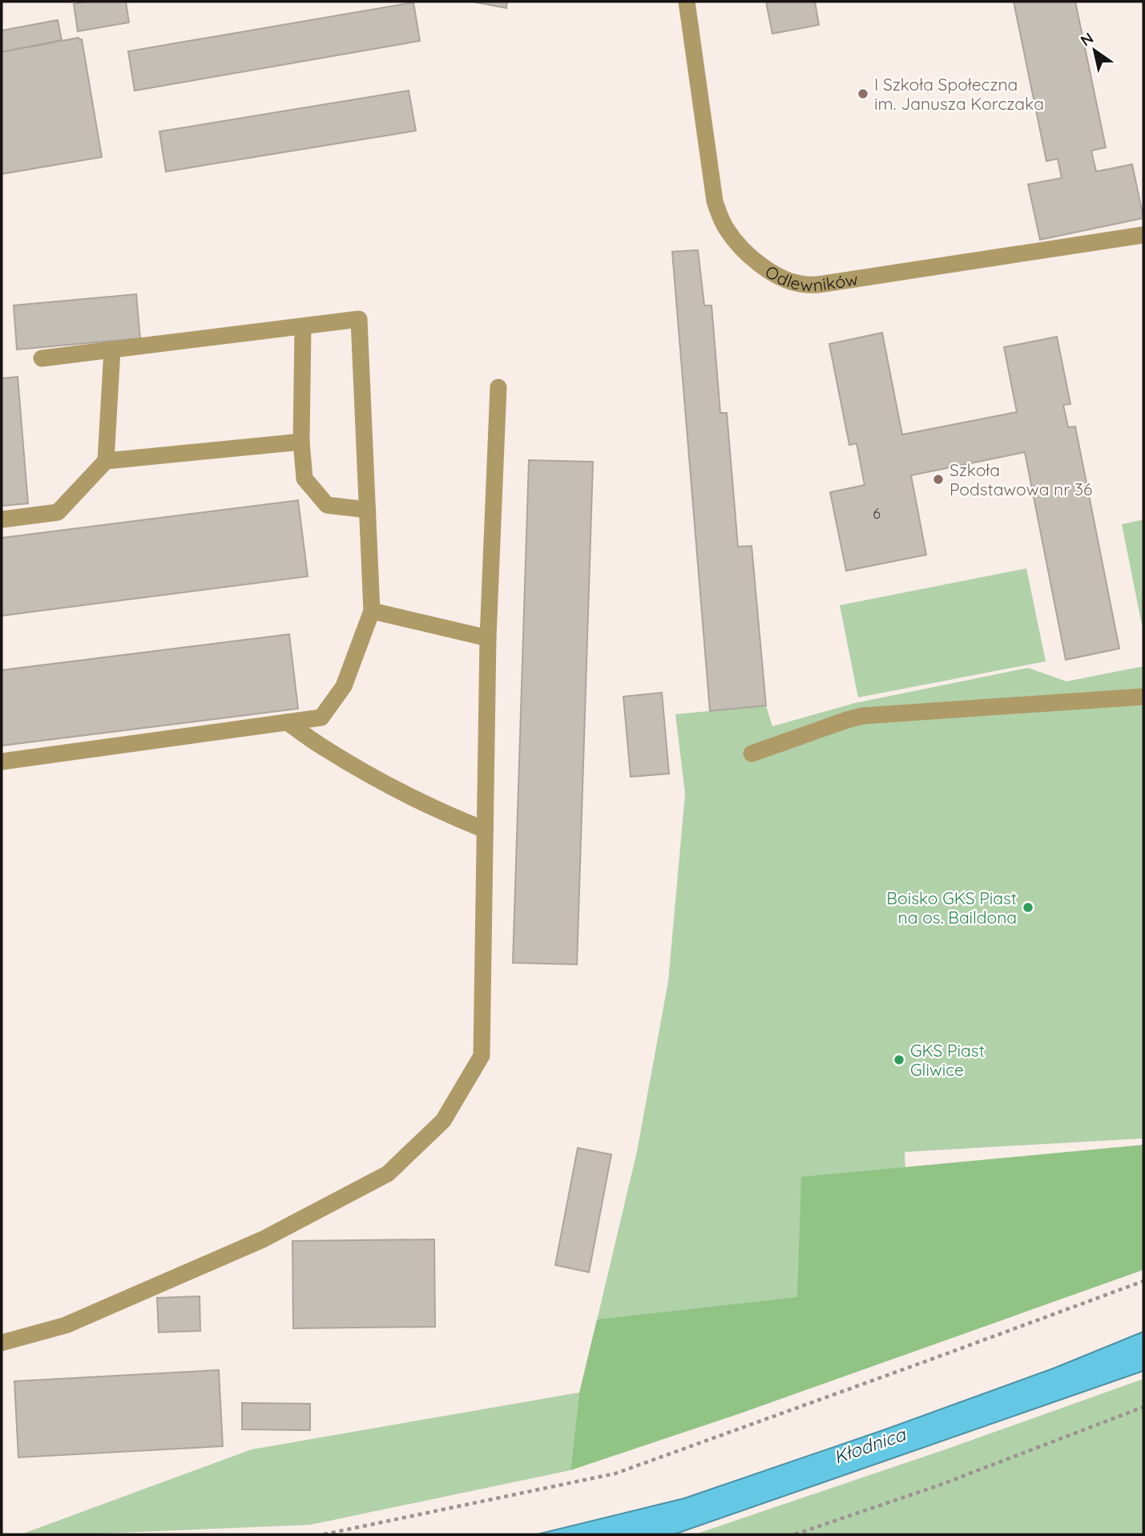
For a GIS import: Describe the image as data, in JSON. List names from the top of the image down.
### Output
{
  "streets": {
    "street": ["Odlewników"]
  },
  "water": ["Kłodnica"],
  "places": [
    "I Szkoła Społeczna im. Janusza Korczaka",
    "Szkoła Podstawowa nr 36",
    "Boisko GKS Piast na os. Baildona",
    "GKS Piast Gliwice"
  ],
  "house_numbers": ["6"],
  "north": "top left"
}
